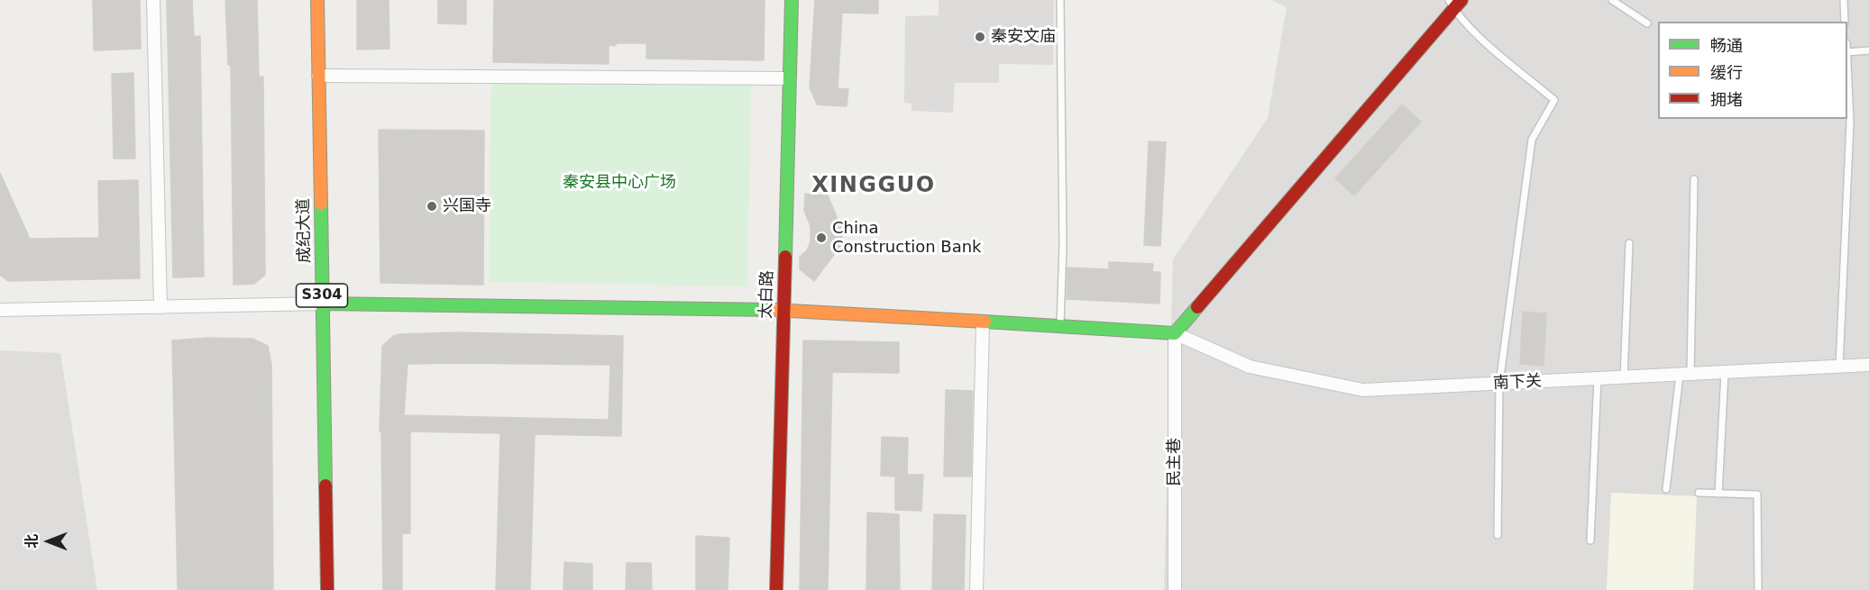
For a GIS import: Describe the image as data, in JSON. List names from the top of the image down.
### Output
{
  "streets": {
    "main road": ["成纪大道", "太白路", "S304"],
    "street": ["南下关", "民主巷"]
  },
  "crossings": [
    ["南下关", "民主巷"]
  ],
  "districts": ["XINGGUO"],
  "parks": ["秦安县中心广场"],
  "places": ["秦安文庙", "兴国寺", "China Construction Bank"],
  "legend": ["畅通", "缓行", "拥堵"],
  "north": "left"
}
